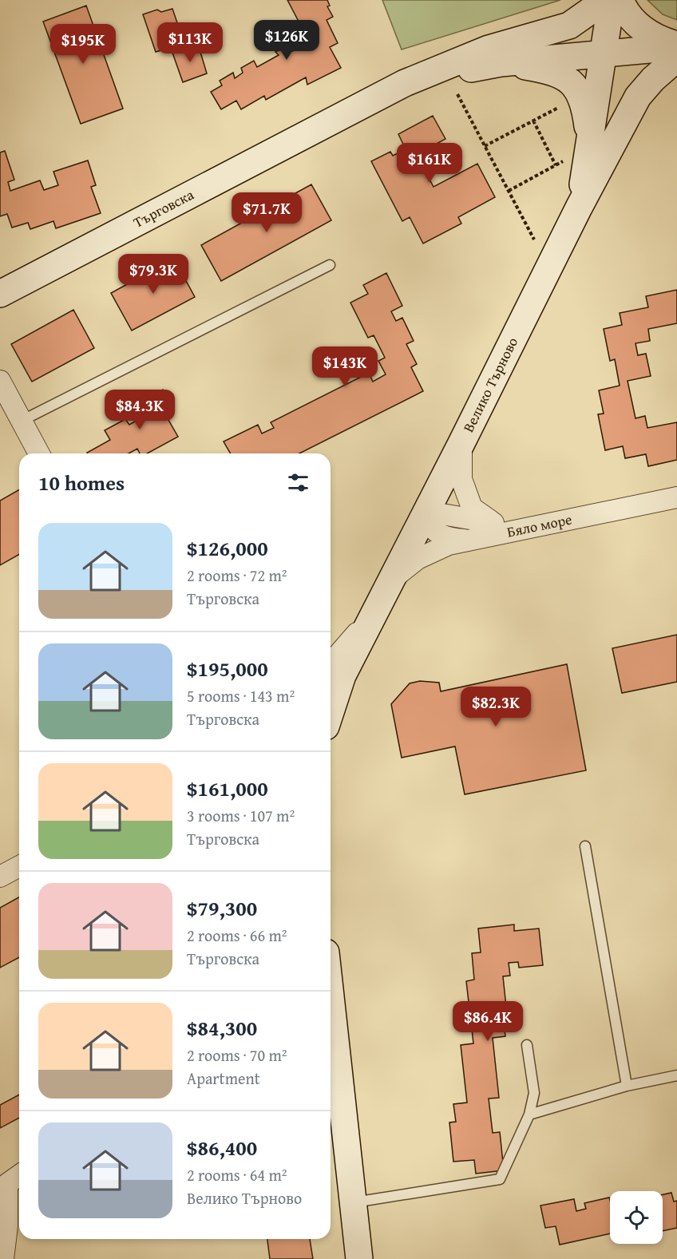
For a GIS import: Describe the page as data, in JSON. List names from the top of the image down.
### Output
{
  "streets": {
    "street": ["Търговска", "Велико Търново", "Бяло море"]
  },
  "crossings": [
    ["Велико Търново", "Бяло море"]
  ],
  "page": {
    "price": [
      "$126K",
      "$113K",
      "$195K",
      "$161K",
      "$71.7K",
      "$79.3K",
      "$143K",
      "$84.3K",
      "$82.3K",
      "$86.4K"
    ],
    "heading": "10 homes",
    "list": [
      {
        "name": "$126,000",
        "note": "2 rooms · 72 m² · Търговска"
      },
      {
        "name": "$195,000",
        "note": "5 rooms · 143 m² · Търговска"
      },
      {
        "name": "$161,000",
        "note": "3 rooms · 107 m² · Търговска"
      },
      {
        "name": "$79,300",
        "note": "2 rooms · 66 m² · Търговска"
      },
      {
        "name": "$84,300",
        "note": "2 rooms · 70 m² · Apartment"
      },
      {
        "name": "$86,400",
        "note": "2 rooms · 64 m² · Велико Търново"
      }
    ]
  }
}
